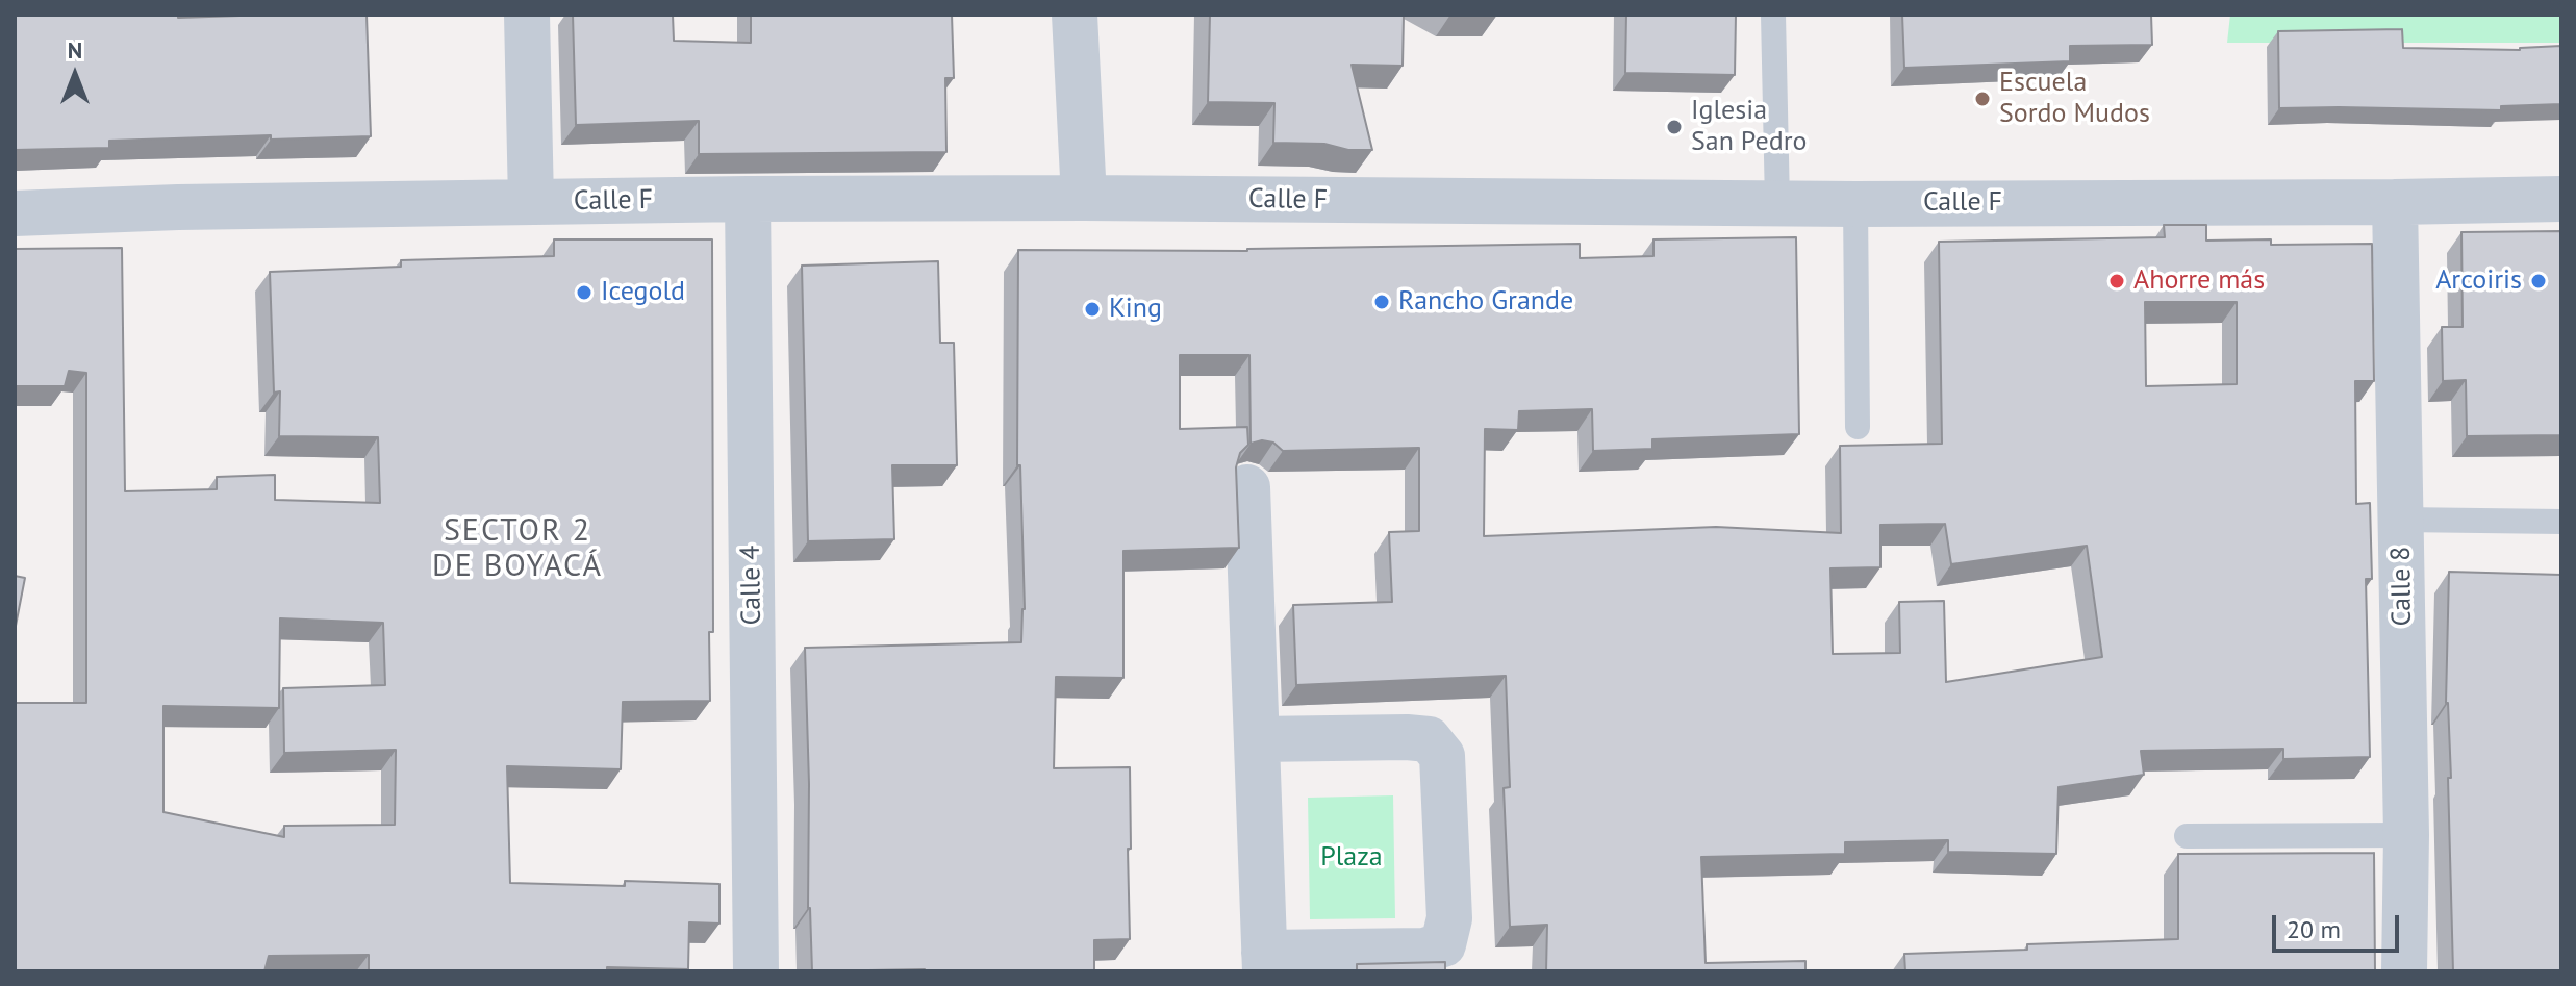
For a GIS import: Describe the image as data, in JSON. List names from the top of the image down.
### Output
{
  "streets": {
    "street": ["Calle F", "Calle 4", "Calle 8"]
  },
  "crossings": [
    ["Calle F", "Calle 4"],
    ["Calle F", "Calle 8"]
  ],
  "districts": ["SECTOR 2 DE BOYACÁ"],
  "parks": ["Plaza"],
  "places": [
    "Escuela Sordo Mudos",
    "Iglesia San Pedro",
    "Ahorre más",
    "Arcoiris",
    "Icegold",
    "Rancho Grande",
    "King"
  ],
  "scale_bar": "20 m",
  "north": "top"
}
